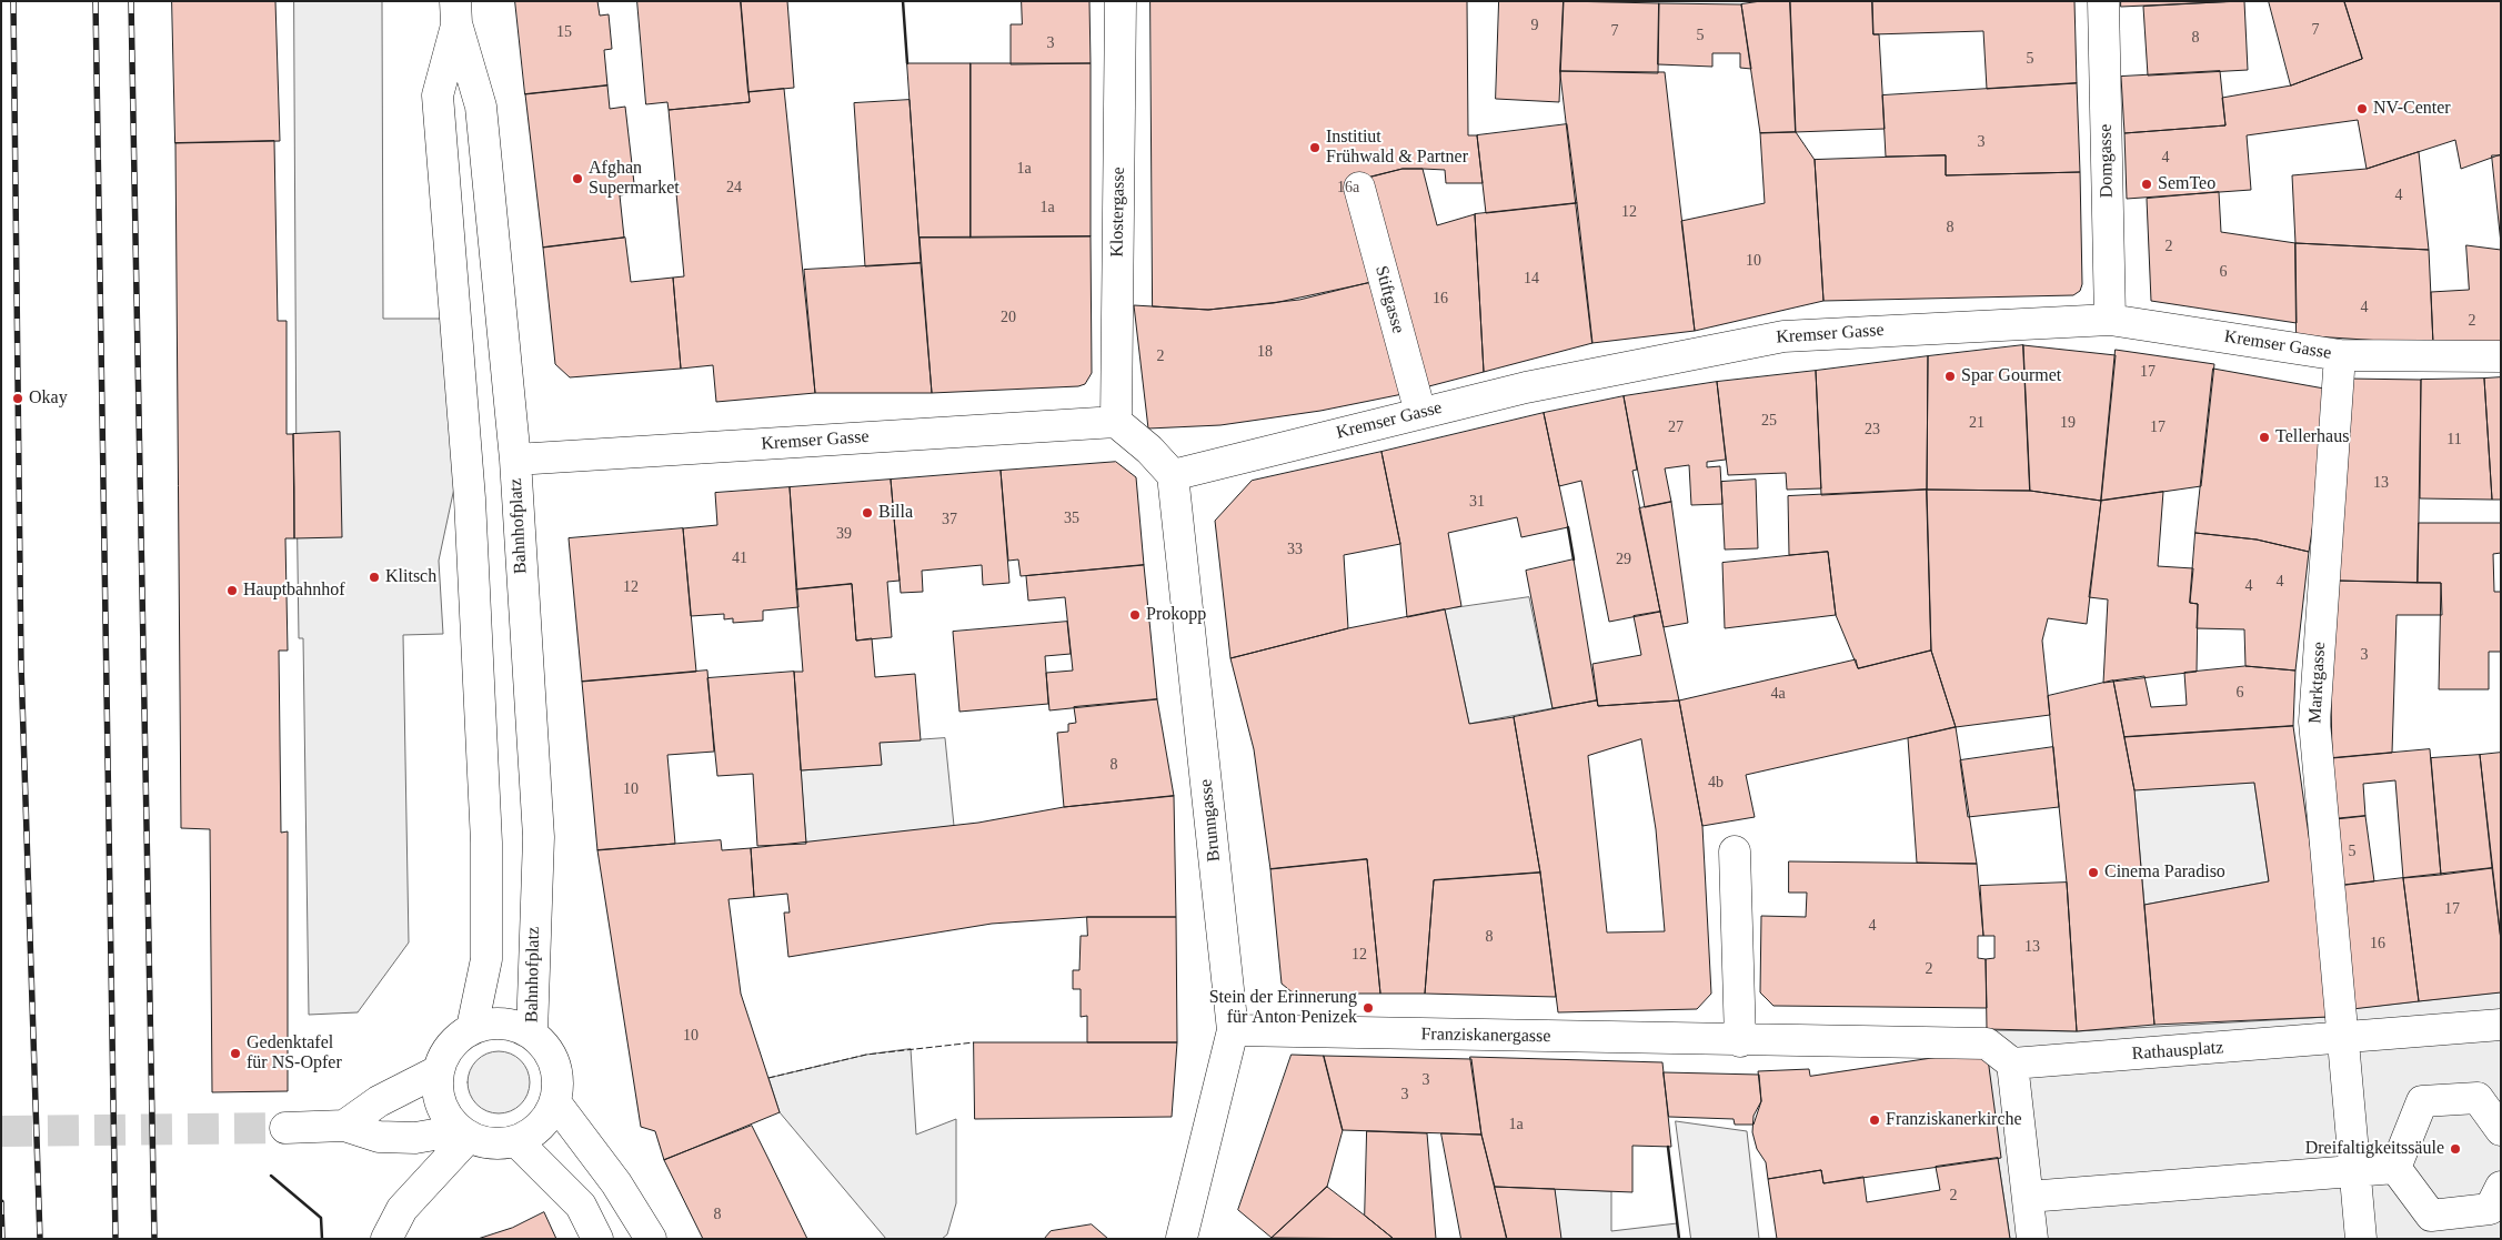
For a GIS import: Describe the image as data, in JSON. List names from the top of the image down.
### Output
{
  "streets": {
    "street": [
      "Domgasse",
      "Klostergasse",
      "Stiftgasse",
      "Kremser Gasse",
      "Bahnhofplatz",
      "Marktgasse",
      "Brunngasse",
      "Franziskanergasse",
      "Rathausplatz"
    ]
  },
  "crossings": [
    ["Domgasse", "Kremser Gasse"],
    ["Klostergasse", "Kremser Gasse"],
    ["Stiftgasse", "Kremser Gasse"],
    ["Kremser Gasse", "Bahnhofplatz"],
    ["Kremser Gasse", "Marktgasse"],
    ["Kremser Gasse", "Brunngasse"],
    ["Marktgasse", "Rathausplatz"],
    ["Brunngasse", "Franziskanergasse"],
    ["Franziskanergasse", "Rathausplatz"]
  ],
  "places": [
    "NV-Center",
    "Institiut Frühwald & Partner",
    "Afghan Supermarket",
    "SemTeo",
    "Spar Gourmet",
    "Okay",
    "Tellerhaus",
    "Billa",
    "Klitsch",
    "Hauptbahnhof",
    "Prokopp",
    "Cinema Paradiso",
    "Stein der Erinnerung für Anton Penizek",
    "Gedenktafel für NS-Opfer",
    "Franziskanerkirche",
    "Dreifaltigkeitssäule"
  ],
  "house_numbers": [
    "9",
    "7",
    "7",
    "15",
    "5",
    "8",
    "3",
    "5",
    "3",
    "4",
    "1a",
    "24",
    "16a",
    "4",
    "1a",
    "12",
    "8",
    "2",
    "10",
    "6",
    "14",
    "16",
    "4",
    "20",
    "2",
    "18",
    "2",
    "17",
    "25",
    "21",
    "19",
    "27",
    "17",
    "23",
    "11",
    "13",
    "31",
    "35",
    "37",
    "39",
    "33",
    "41",
    "29",
    "4",
    "4",
    "12",
    "3",
    "6",
    "4a",
    "8",
    "4b",
    "10",
    "5",
    "17",
    "4",
    "8",
    "16",
    "13",
    "12",
    "2",
    "10",
    "3",
    "3",
    "1a",
    "2",
    "8"
  ]
}
